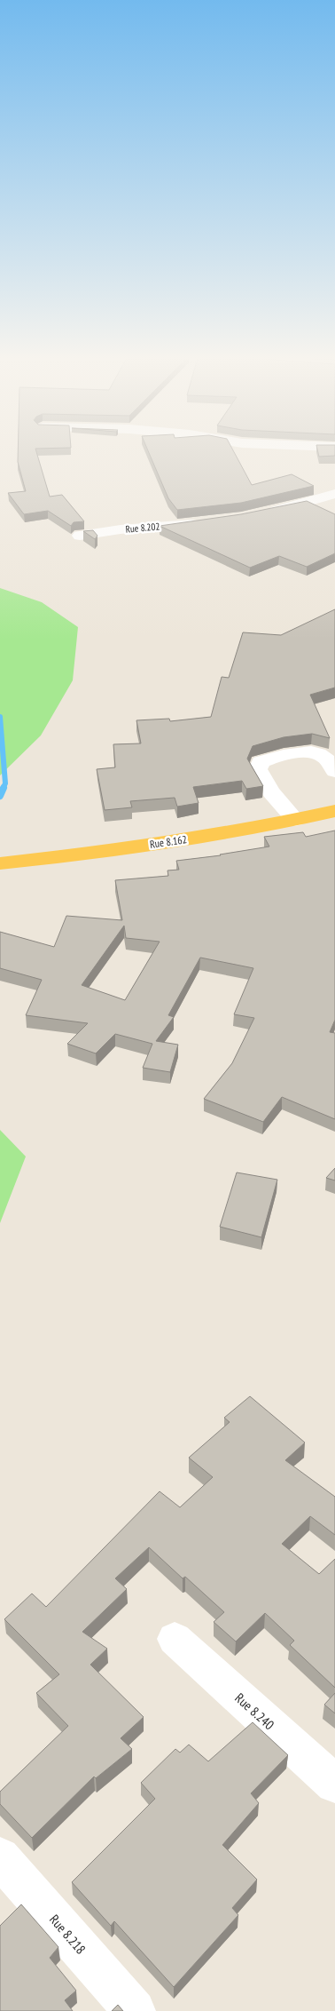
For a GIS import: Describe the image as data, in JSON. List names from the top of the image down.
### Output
{
  "streets": {
    "highway": ["Rue 8.162"],
    "street": ["Rue 8.202", "Rue 8.240", "Rue 8.218"]
  }
}
